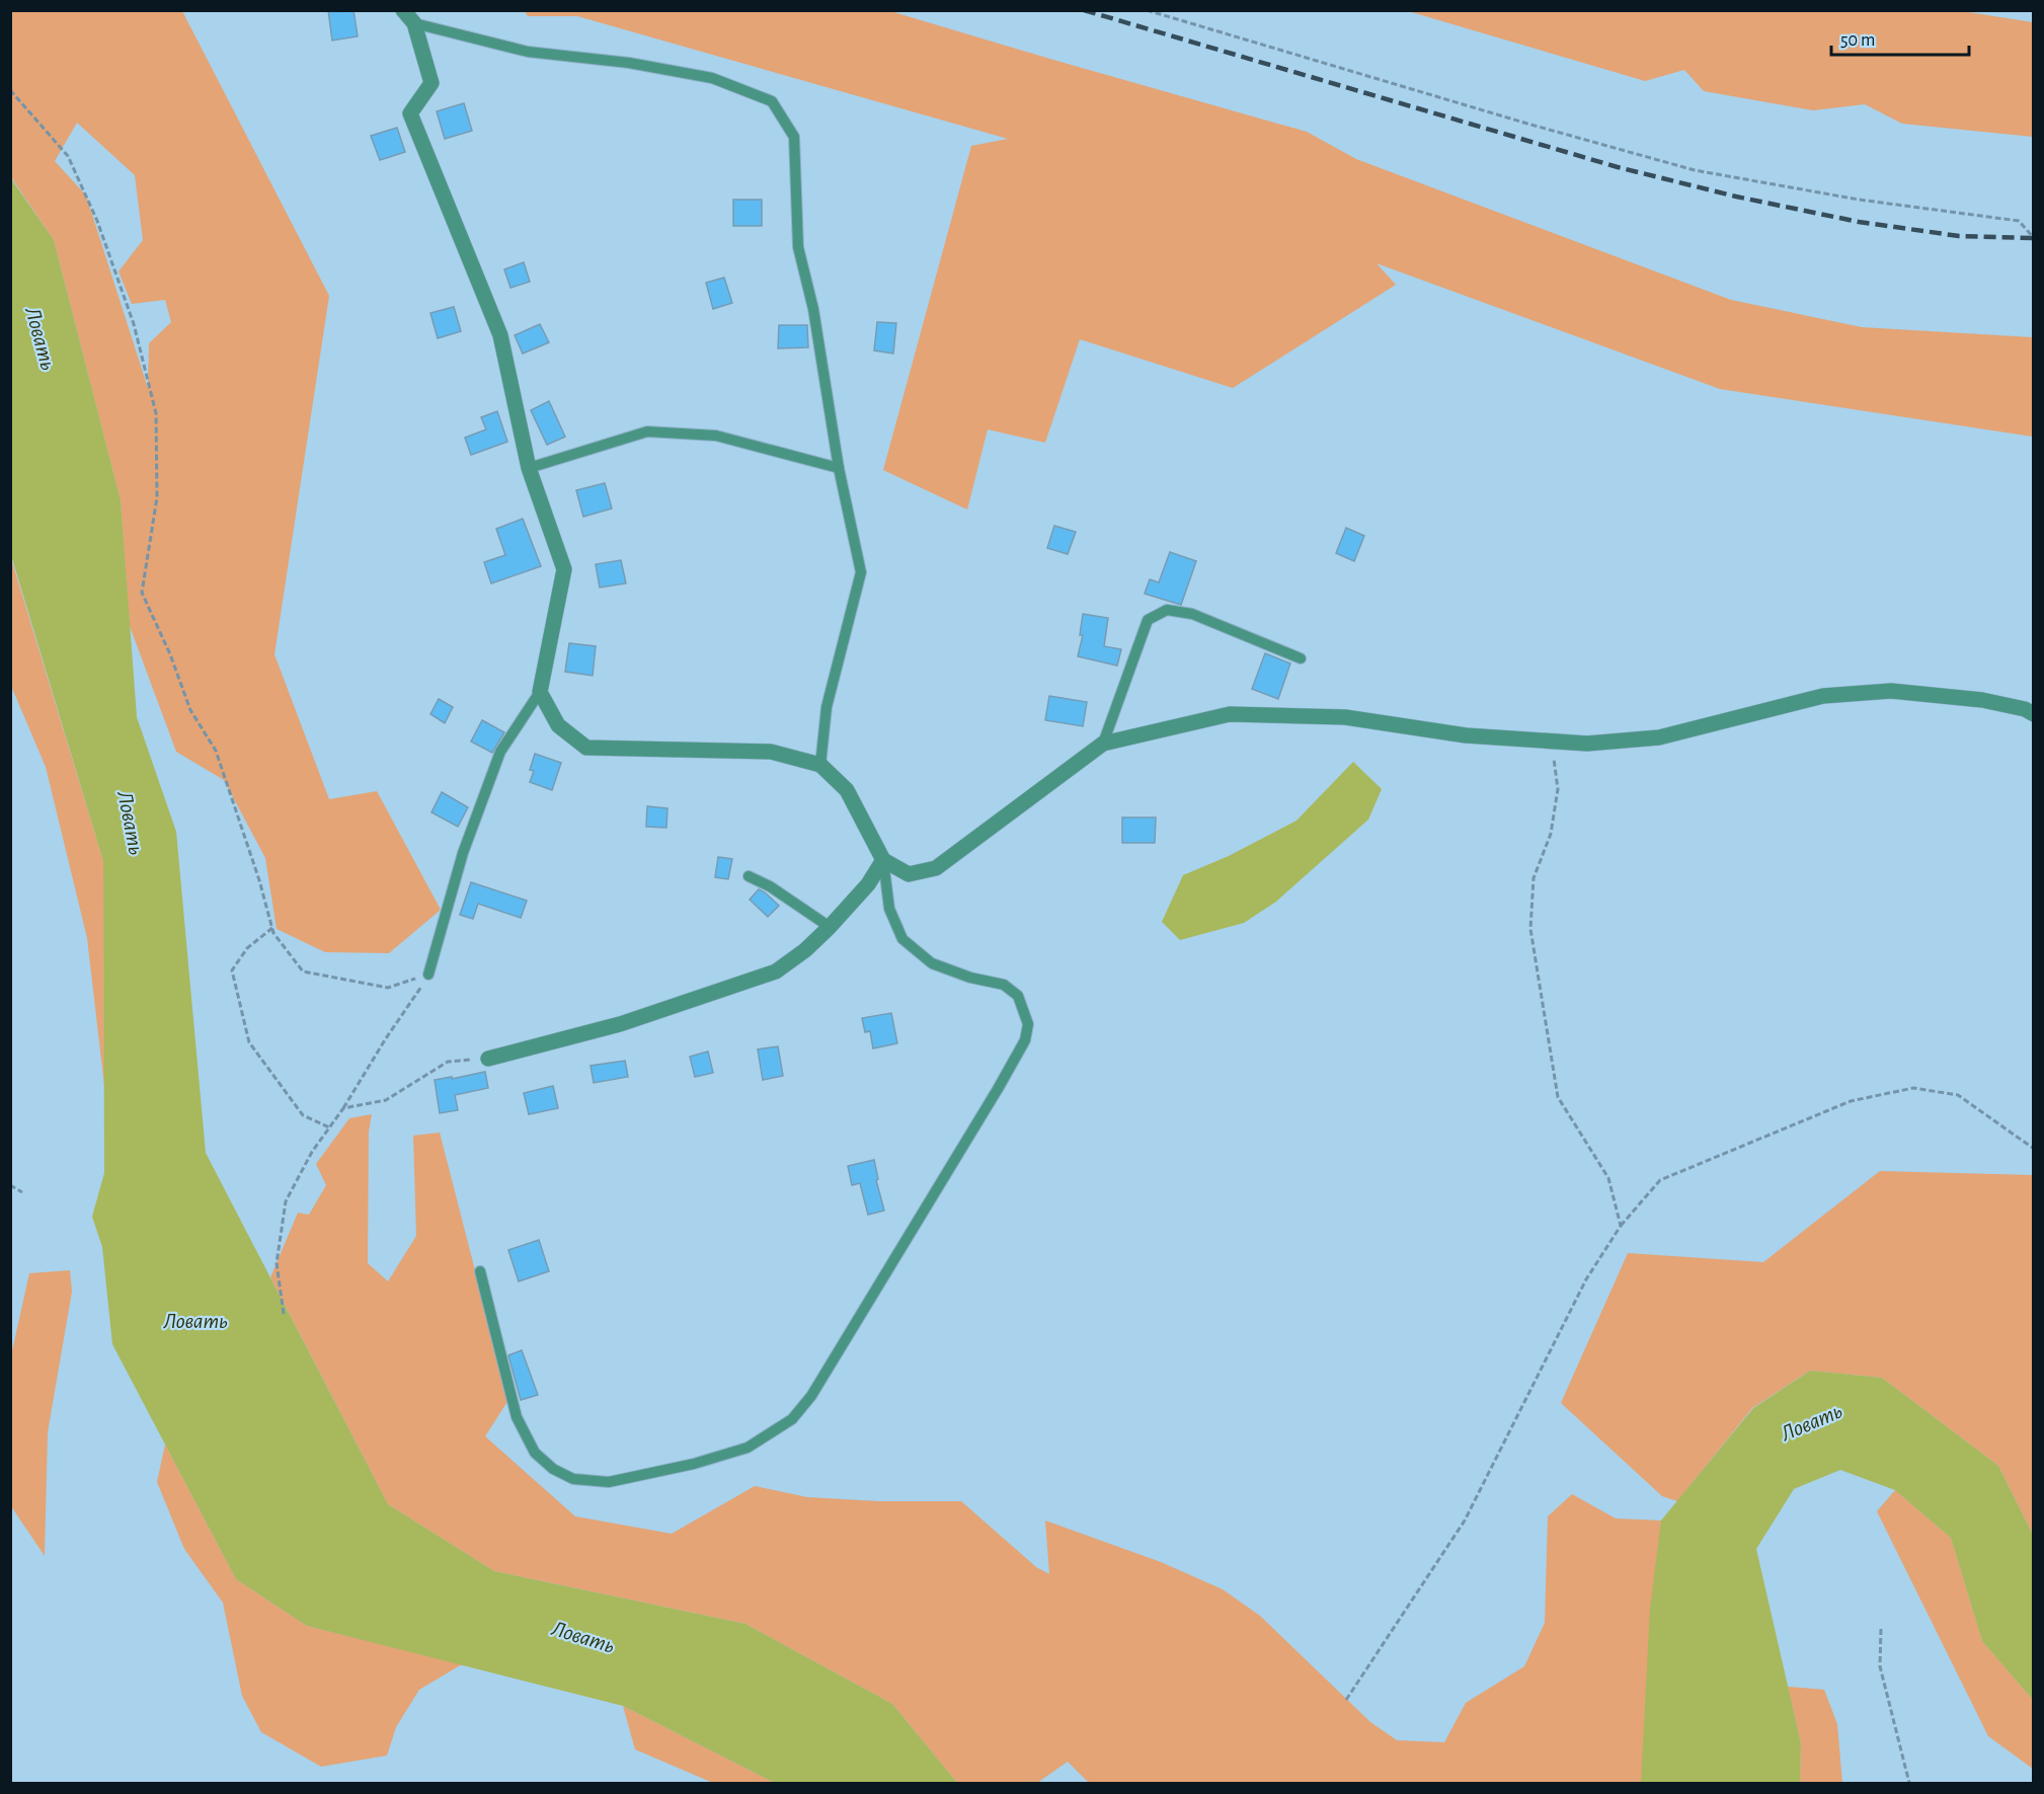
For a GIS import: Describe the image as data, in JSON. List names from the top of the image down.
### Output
{
  "water": ["Ловать"],
  "scale_bar": "50 m"
}
